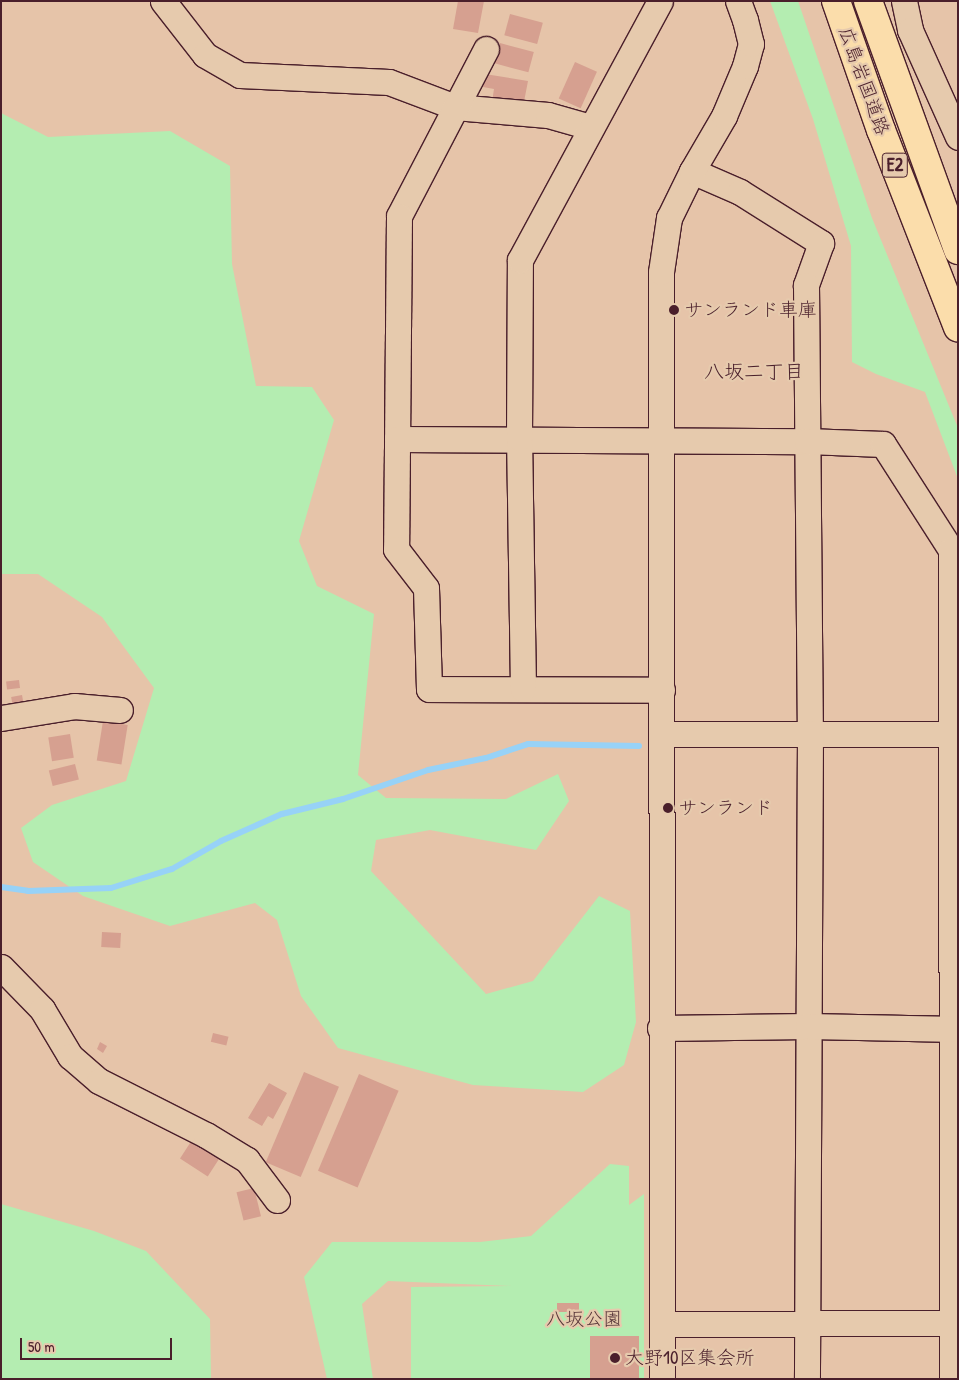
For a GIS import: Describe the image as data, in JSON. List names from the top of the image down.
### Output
{
  "streets": {
    "highway": ["広島岩国道路", "E2"]
  },
  "districts": ["八坂二丁目"],
  "parks": ["八坂公園"],
  "places": ["サンランド車庫", "サンランド", "大野10区集会所"],
  "scale_bar": "50 m"
}
